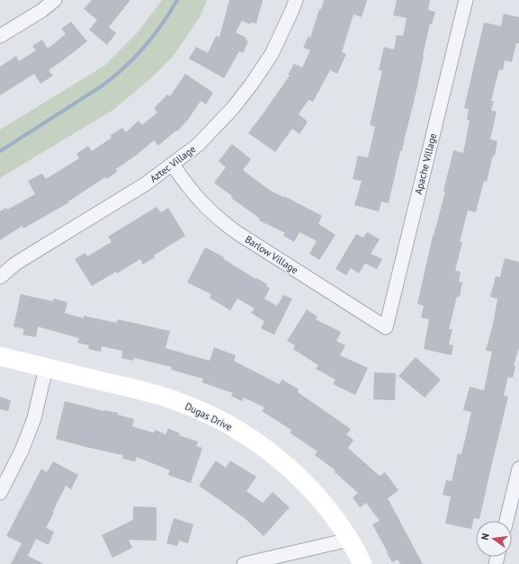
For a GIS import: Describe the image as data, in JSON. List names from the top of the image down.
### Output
{
  "streets": {
    "street": [
      "Aztec Village",
      "Apache Village",
      "Barlow Village",
      "Dugas Drive"
    ]
  },
  "crossings": [
    ["Aztec Village", "Barlow Village"],
    ["Apache Village", "Barlow Village"]
  ],
  "north": "left"
}
